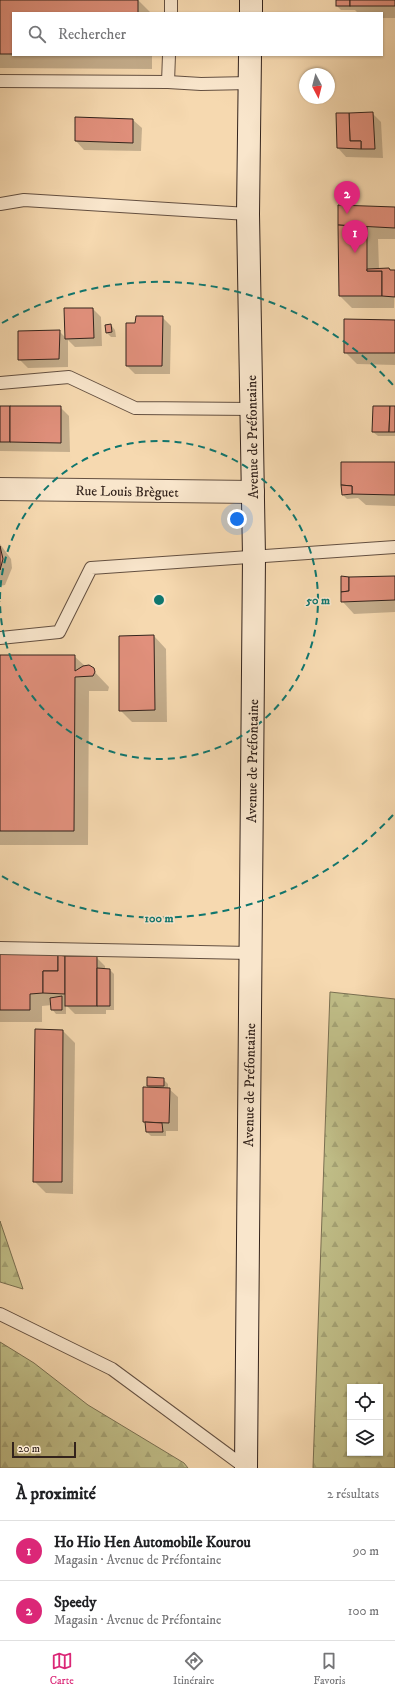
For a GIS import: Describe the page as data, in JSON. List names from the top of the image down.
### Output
{
  "streets": {
    "main road": ["Avenue de Préfontaine", "Rue Louis Brèguet"]
  },
  "crossings": [
    ["Avenue de Préfontaine", "Rue Louis Brèguet"]
  ],
  "scale_bar": "20 m",
  "north": "bottom",
  "page": {
    "search": "Rechercher",
    "pins": ["2", "1"],
    "scale": "20 m",
    "heading": ["À proximité", "2 résultats"],
    "list": [
      {
        "mark": "1",
        "name": "Ho Hio Hen Automobile Kourou",
        "note": "Magasin · Avenue de Préfontaine",
        "value": "90 m"
      },
      {
        "mark": "2",
        "name": "Speedy",
        "note": "Magasin · Avenue de Préfontaine",
        "value": "100 m"
      }
    ],
    "nav": ["Carte", "Itinéraire", "Favoris"]
  },
  "rings": ["50 m", "100 m"]
}
